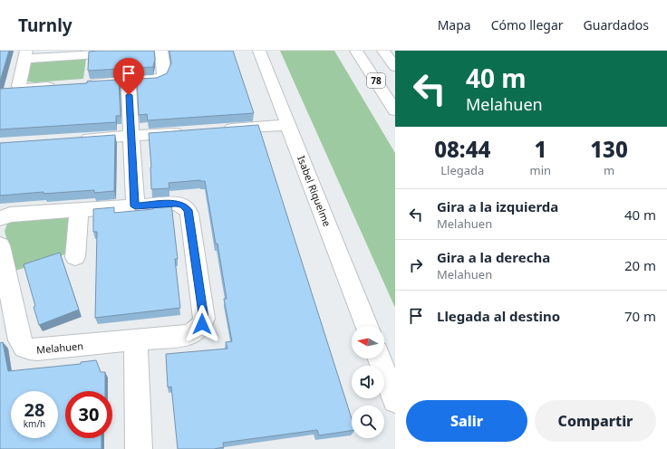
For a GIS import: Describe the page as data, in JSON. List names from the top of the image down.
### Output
{
  "streets": {
    "main road": ["78", "Isabel Riquelme", "Melahuen"]
  },
  "north": "left",
  "page": {
    "header": "Turnly",
    "nav": ["Mapa", "Cómo llegar", "Guardados"],
    "turn": ["40 m", "Melahuen"],
    "eta": [
      "08:44",
      "Llegada",
      "1",
      "min",
      "130",
      "m"
    ],
    "list": [
      {
        "name": "Gira a la izquierda",
        "note": "Melahuen",
        "value": "40 m"
      },
      {
        "name": "Gira a la derecha",
        "note": "Melahuen",
        "value": "20 m"
      },
      {
        "name": "Llegada al destino",
        "value": "70 m"
      }
    ],
    "speed": "28 km/h",
    "limit": "30",
    "buttons": ["Salir", "Compartir"]
  }
}
